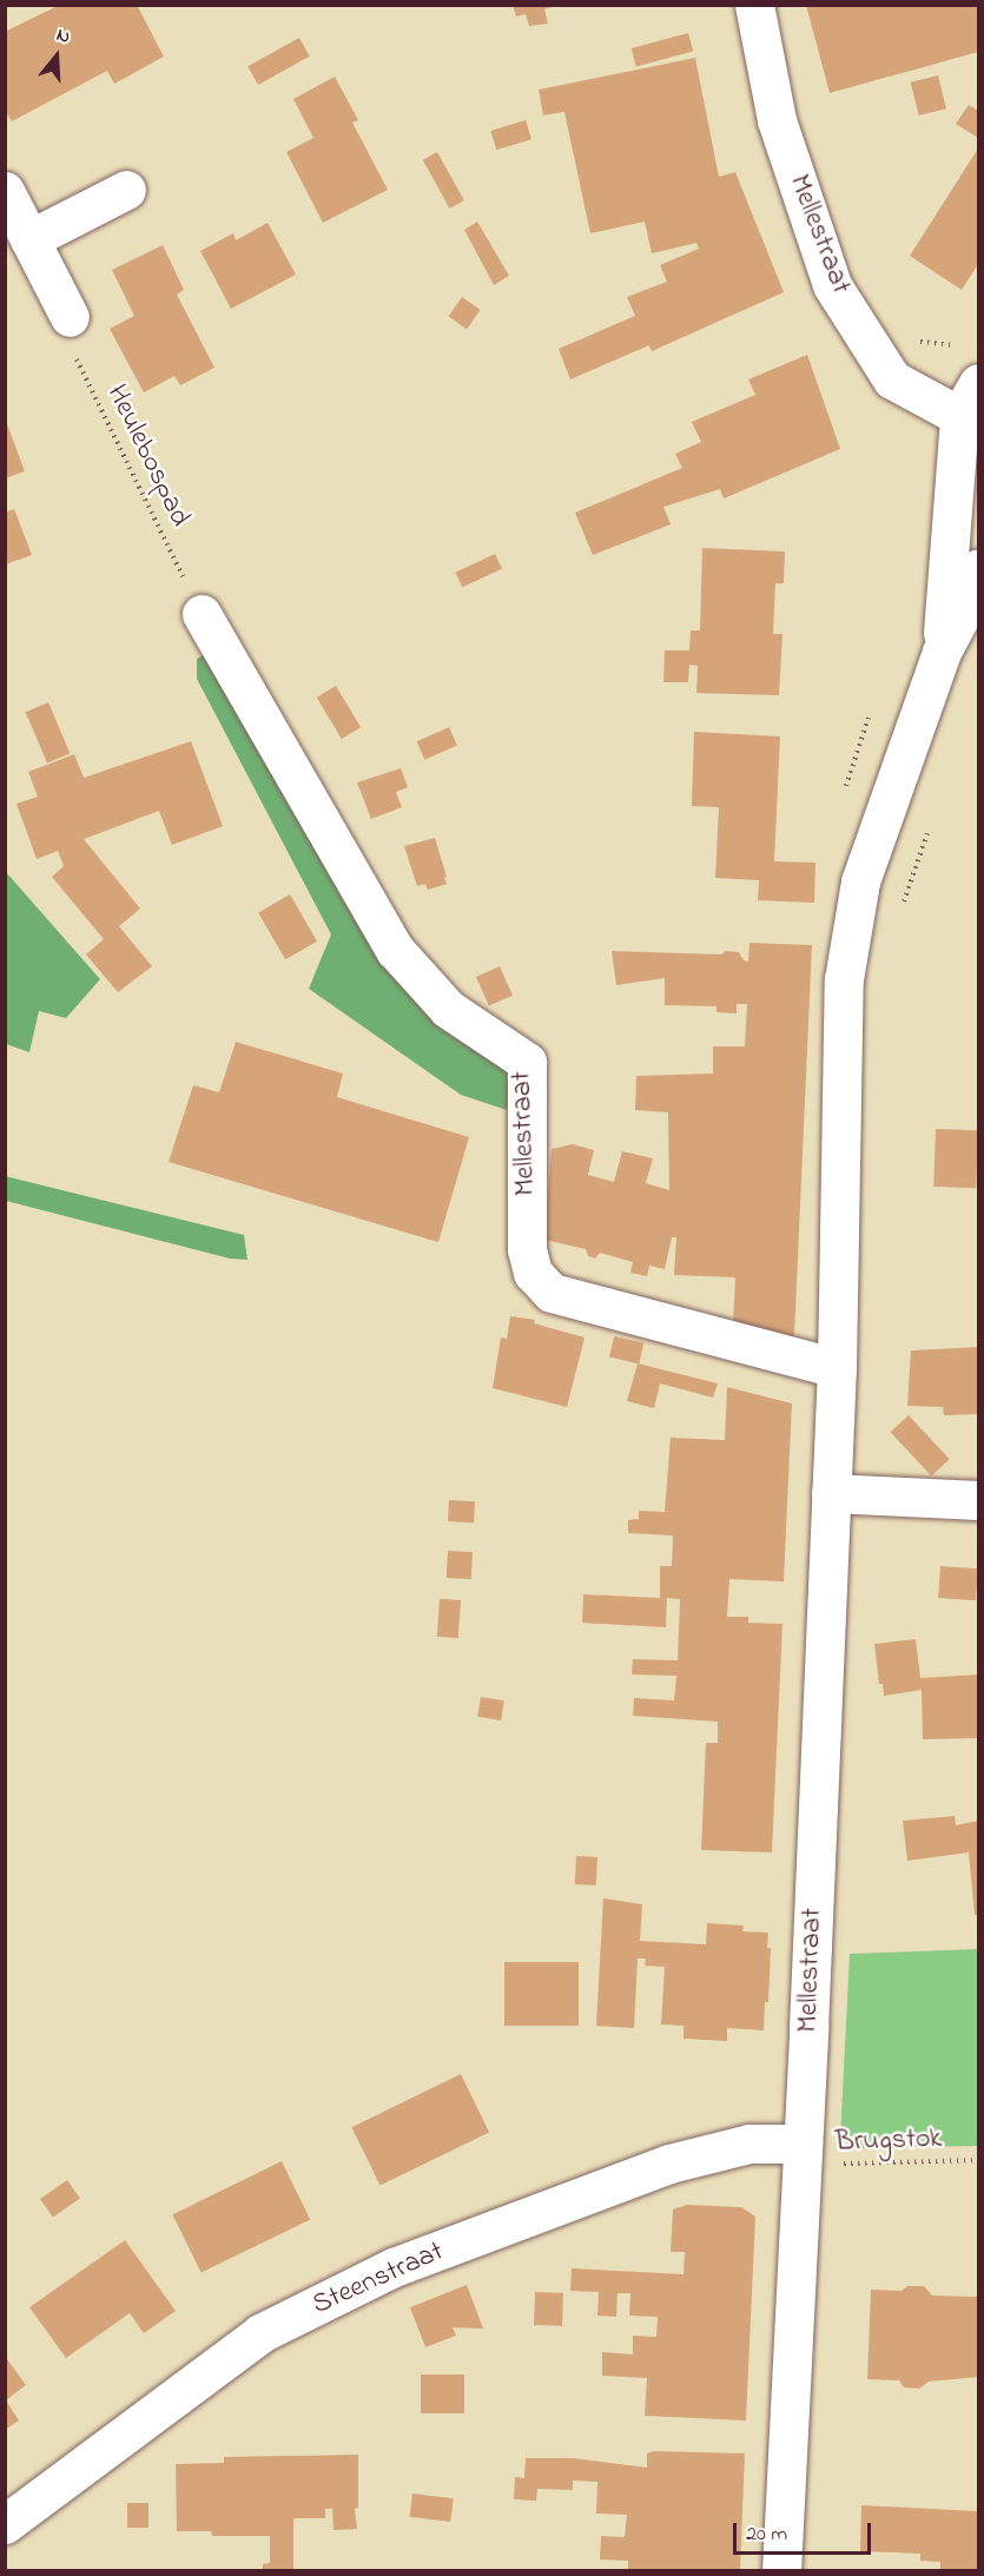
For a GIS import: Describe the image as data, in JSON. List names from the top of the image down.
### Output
{
  "streets": {
    "street": ["Mellestraat", "Steenstraat"],
    "path": ["Heulebospad", "Brugstok"]
  },
  "crossings": [
    ["Mellestraat", "Heulebospad"],
    ["Mellestraat", "Brugstok"],
    ["Mellestraat", "Steenstraat"],
    ["Brugstok", "Steenstraat"]
  ],
  "scale_bar": "20 m",
  "north": "top"
}
